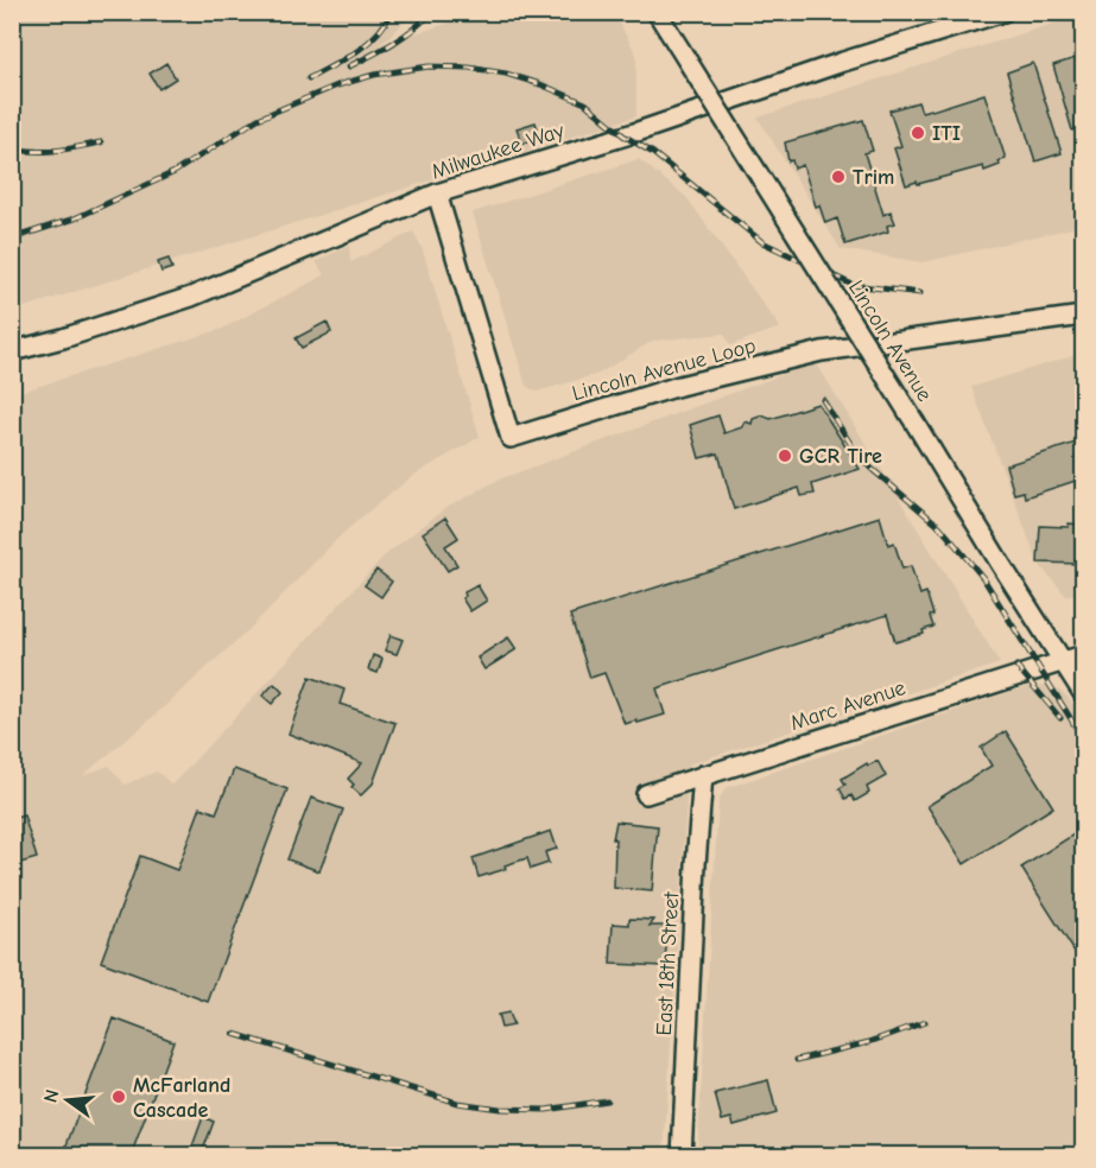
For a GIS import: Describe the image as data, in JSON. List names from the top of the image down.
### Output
{
  "streets": {
    "street": [
      "Milwaukee Way",
      "Lincoln Avenue",
      "Lincoln Avenue Loop",
      "Marc Avenue",
      "East 18th Street"
    ]
  },
  "crossings": [
    ["Milwaukee Way", "Lincoln Avenue Loop"],
    ["Lincoln Avenue", "Marc Avenue"],
    ["Marc Avenue", "East 18th Street"]
  ],
  "places": [
    "ITI",
    "Trim",
    "GCR Tire",
    "McFarland Cascade"
  ],
  "north": "left"
}
